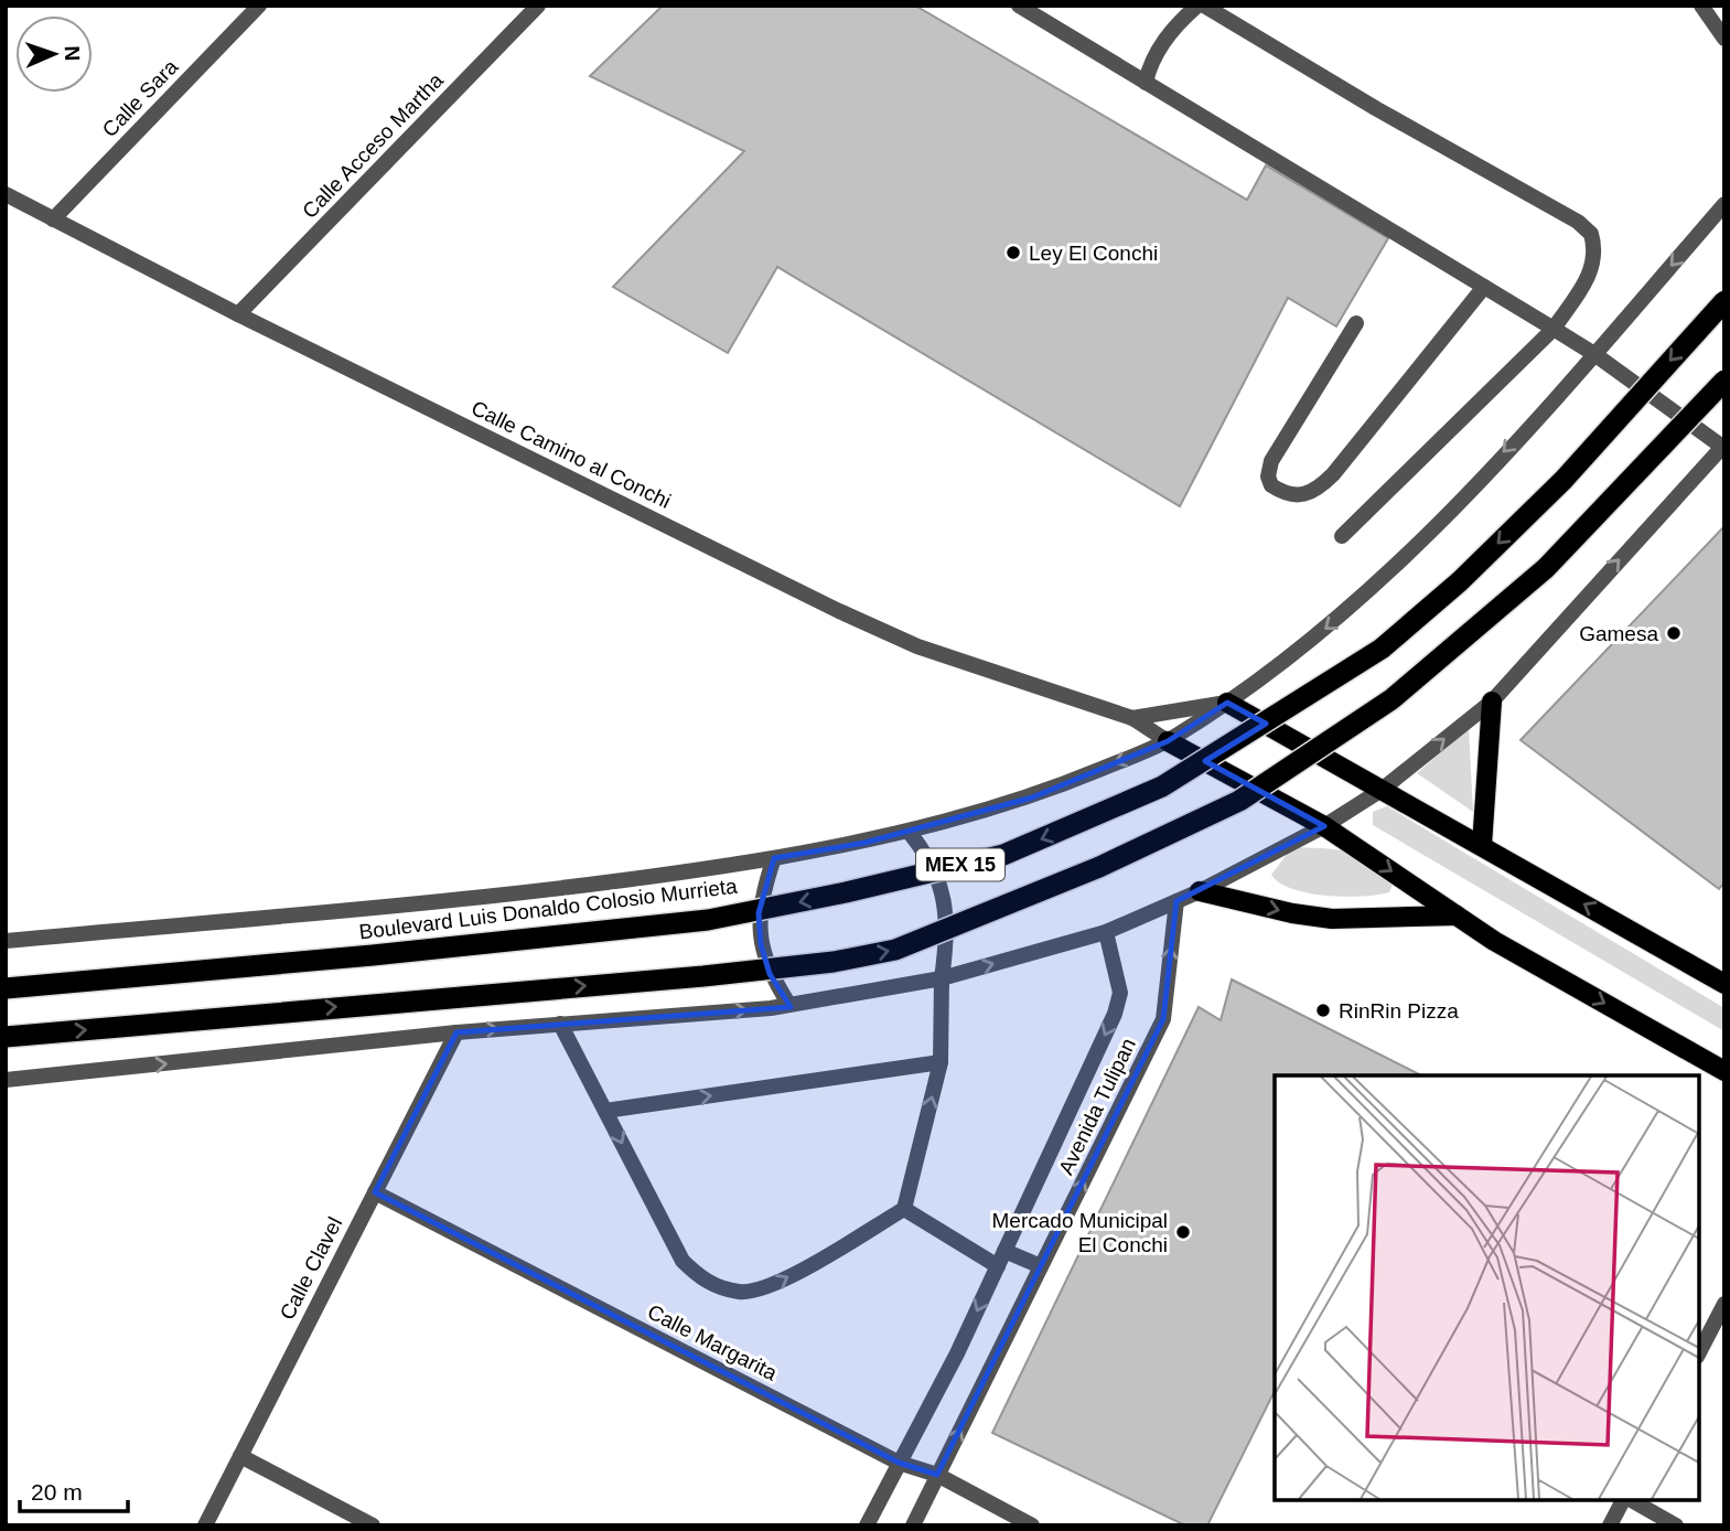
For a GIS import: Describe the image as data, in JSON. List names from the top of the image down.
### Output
{
  "streets": {
    "highway": ["MEX 15", "Boulevard Luis Donaldo Colosio Murrieta"],
    "street": [
      "Calle Sara",
      "Calle Acceso Martha",
      "Calle Camino al Conchi",
      "Avenida Tulipan",
      "Calle Clavel",
      "Calle Margarita"
    ]
  },
  "crossings": [
    ["Calle Sara", "Calle Camino al Conchi"],
    ["Calle Acceso Martha", "Calle Camino al Conchi"],
    ["Avenida Tulipan", "Calle Margarita"],
    ["Calle Clavel", "Calle Margarita"]
  ],
  "places": [
    "Ley El Conchi",
    "Gamesa",
    "RinRin Pizza",
    "Mercado Municipal El Conchi"
  ],
  "scale_bar": "20 m",
  "north": "right"
}
